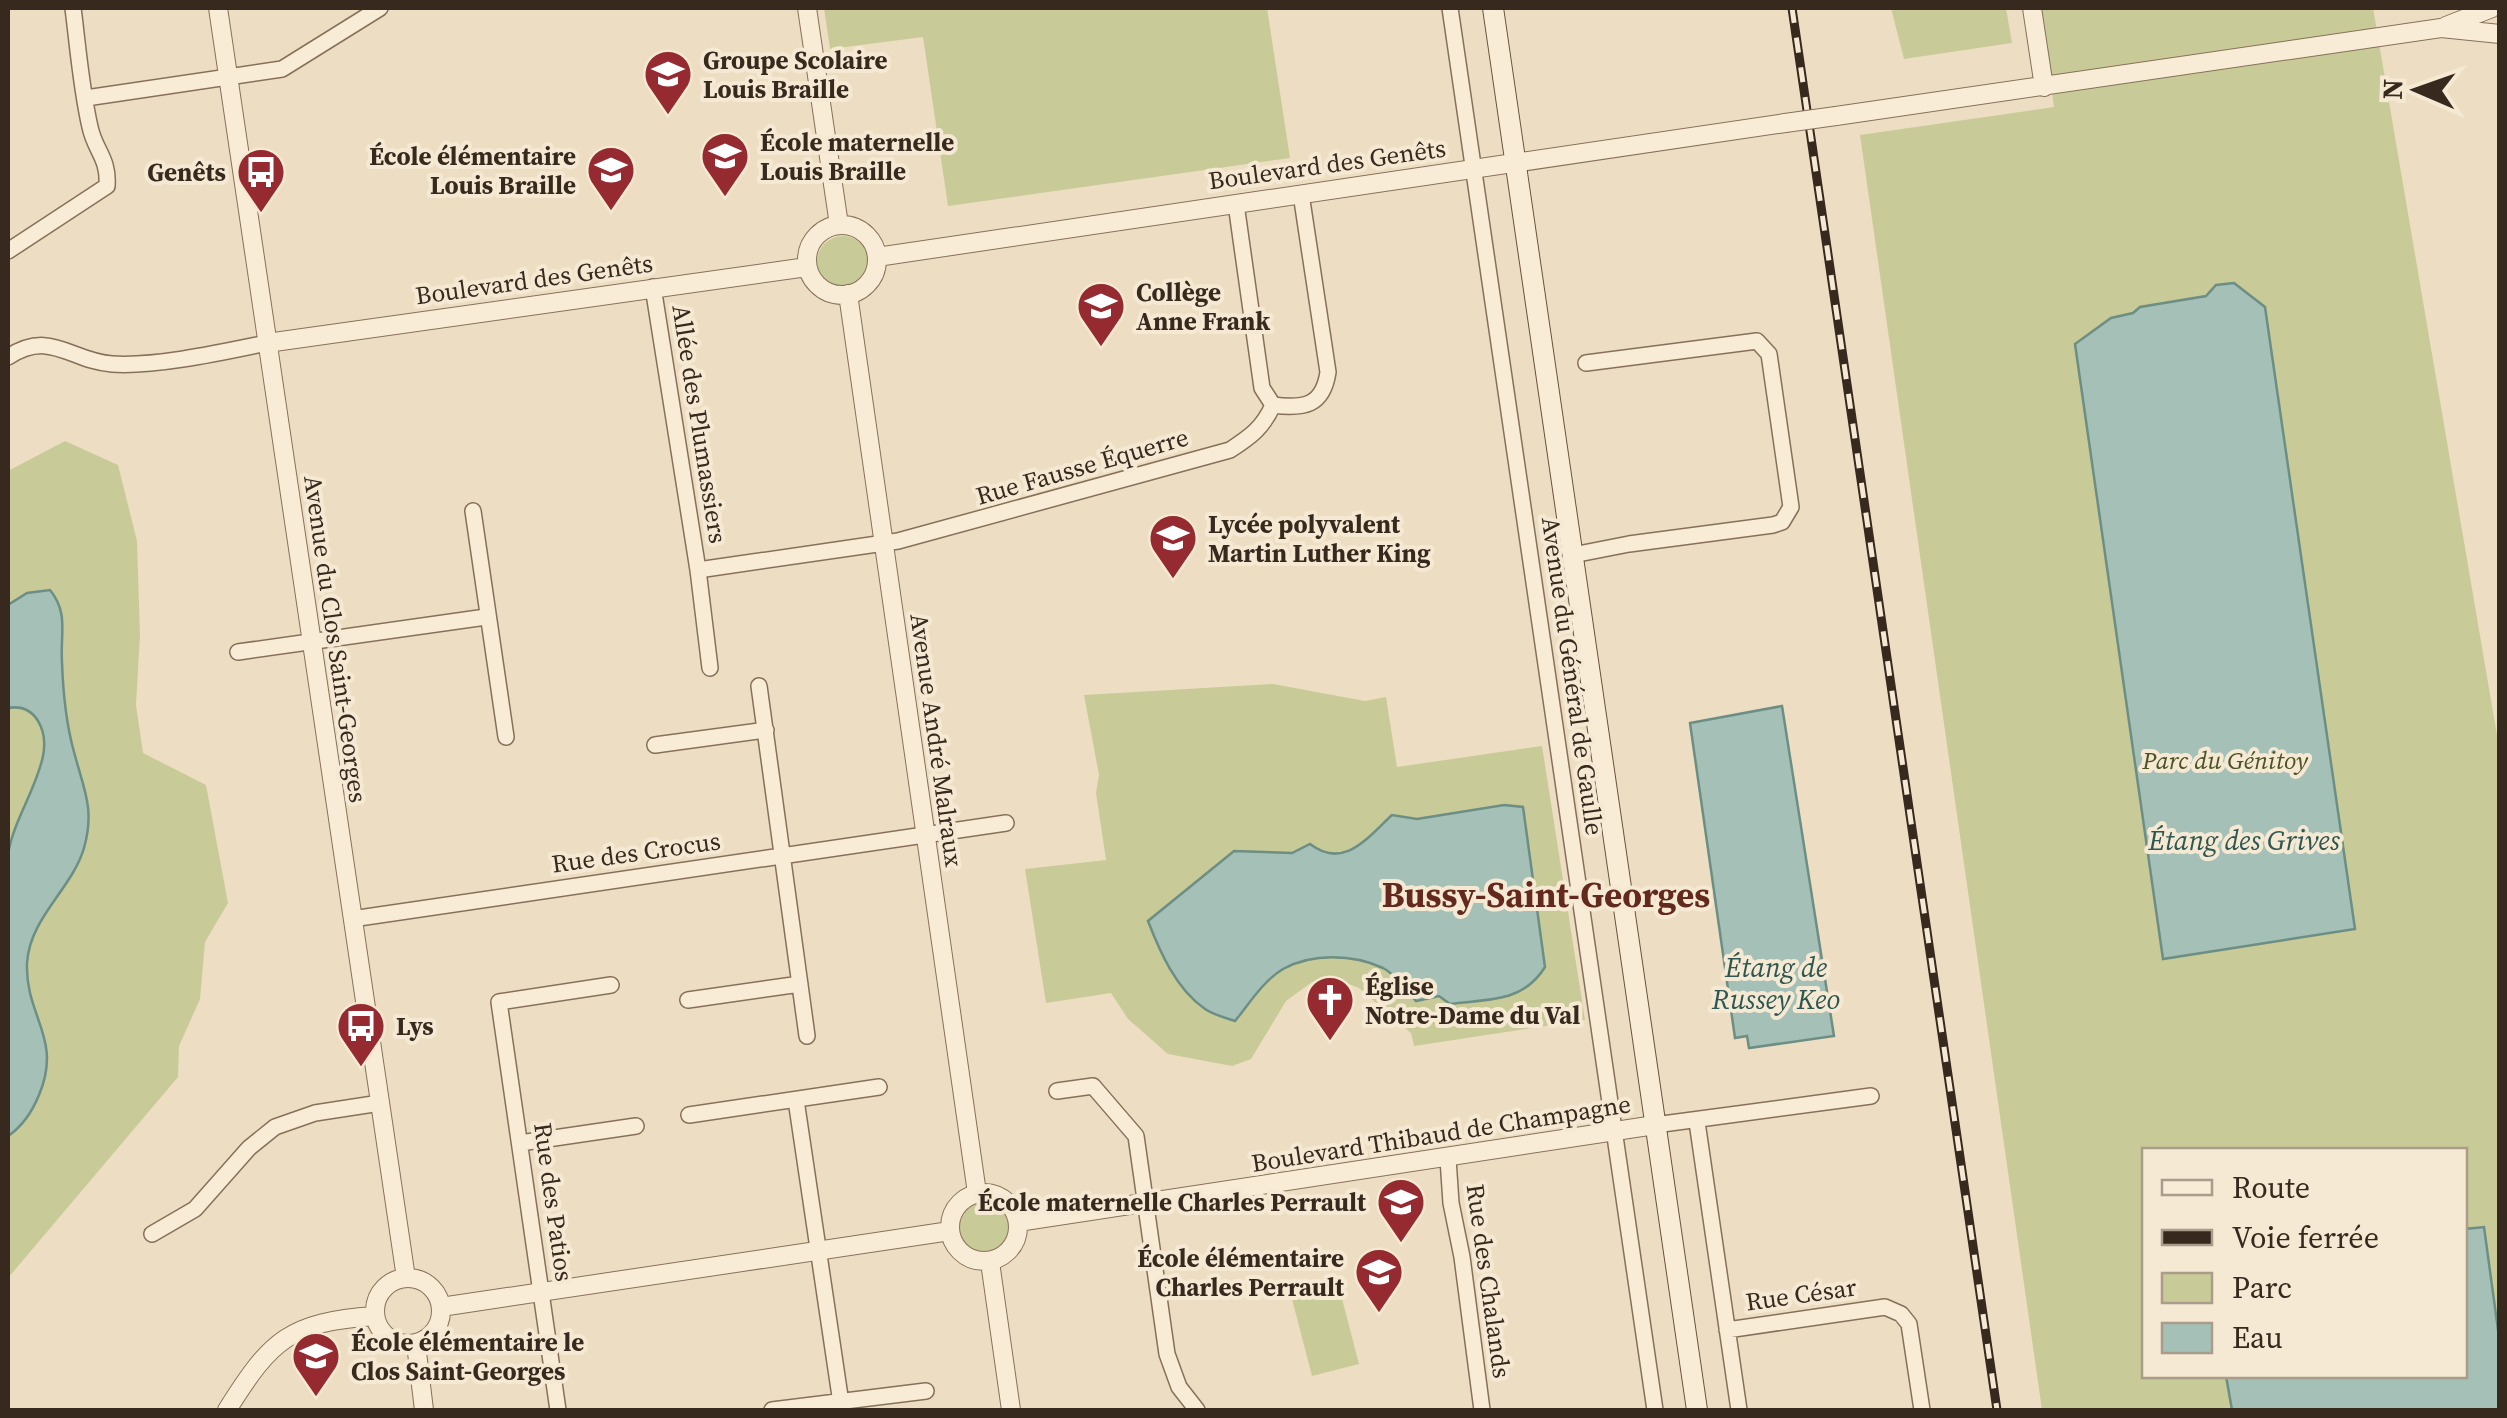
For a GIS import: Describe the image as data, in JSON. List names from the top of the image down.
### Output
{
  "streets": {
    "main road": ["Avenue du Général de Gaulle"],
    "street": [
      "Boulevard des Genêts",
      "Allée des Plumassiers",
      "Rue Fausse Équerre",
      "Avenue du Clos Saint-Georges",
      "Avenue André Malraux",
      "Rue des Crocus",
      "Boulevard Thibaud de Champagne",
      "Rue des Patios",
      "Rue des Chalands",
      "Rue César"
    ]
  },
  "crossings": [
    ["Boulevard des Genêts", "Allée des Plumassiers"],
    ["Boulevard des Genêts", "Avenue du Clos Saint-Georges"],
    ["Boulevard des Genêts", "Avenue du Général de Gaulle"],
    ["Boulevard des Genêts", "Avenue André Malraux"],
    ["Allée des Plumassiers", "Rue Fausse Équerre"],
    ["Allée des Plumassiers", "Avenue André Malraux"],
    ["Rue Fausse Équerre", "Avenue André Malraux"],
    ["Avenue du Clos Saint-Georges", "Rue des Crocus"],
    ["Avenue du Général de Gaulle", "Boulevard Thibaud de Champagne"],
    ["Avenue André Malraux", "Rue des Crocus"],
    ["Avenue André Malraux", "Boulevard Thibaud de Champagne"],
    ["Boulevard Thibaud de Champagne", "Rue des Chalands"]
  ],
  "districts": ["Bussy-Saint-Georges"],
  "water": ["Étang des Grives", "Étang de Russey Keo"],
  "parks": ["Parc du Génitoy"],
  "places": {
    "school or university": [
      "Groupe Scolaire Louis Braille",
      "École maternelle Louis Braille",
      "École élémentaire Louis Braille",
      "Collège Anne Frank",
      "Lycée polyvalent Martin Luther King",
      "École maternelle Charles Perrault",
      "École élémentaire Charles Perrault",
      "École élémentaire le Clos Saint-Georges"
    ],
    "bus stop": ["Genêts", "Lys"],
    "church": ["Église Notre-Dame du Val"]
  },
  "legend": [
    "Route",
    "Voie ferrée",
    "Parc",
    "Eau"
  ],
  "north": "left"
}
